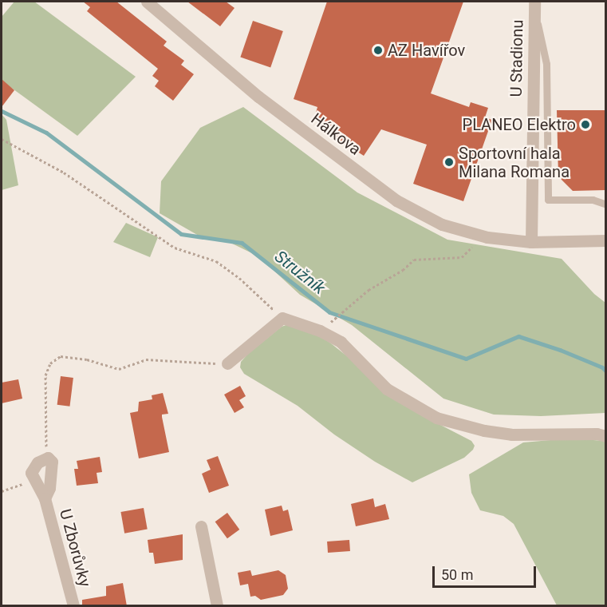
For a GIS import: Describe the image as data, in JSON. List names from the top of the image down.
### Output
{
  "streets": {
    "street": ["U Stadionu", "Hálkova", "U Zborůvky"]
  },
  "crossings": [
    ["U Stadionu", "Hálkova"]
  ],
  "water": ["Stružník"],
  "places": ["AZ Havířov", "PLANEO Elektro", "Sportovní hala Milana Romana"],
  "scale_bar": "50 m"
}
